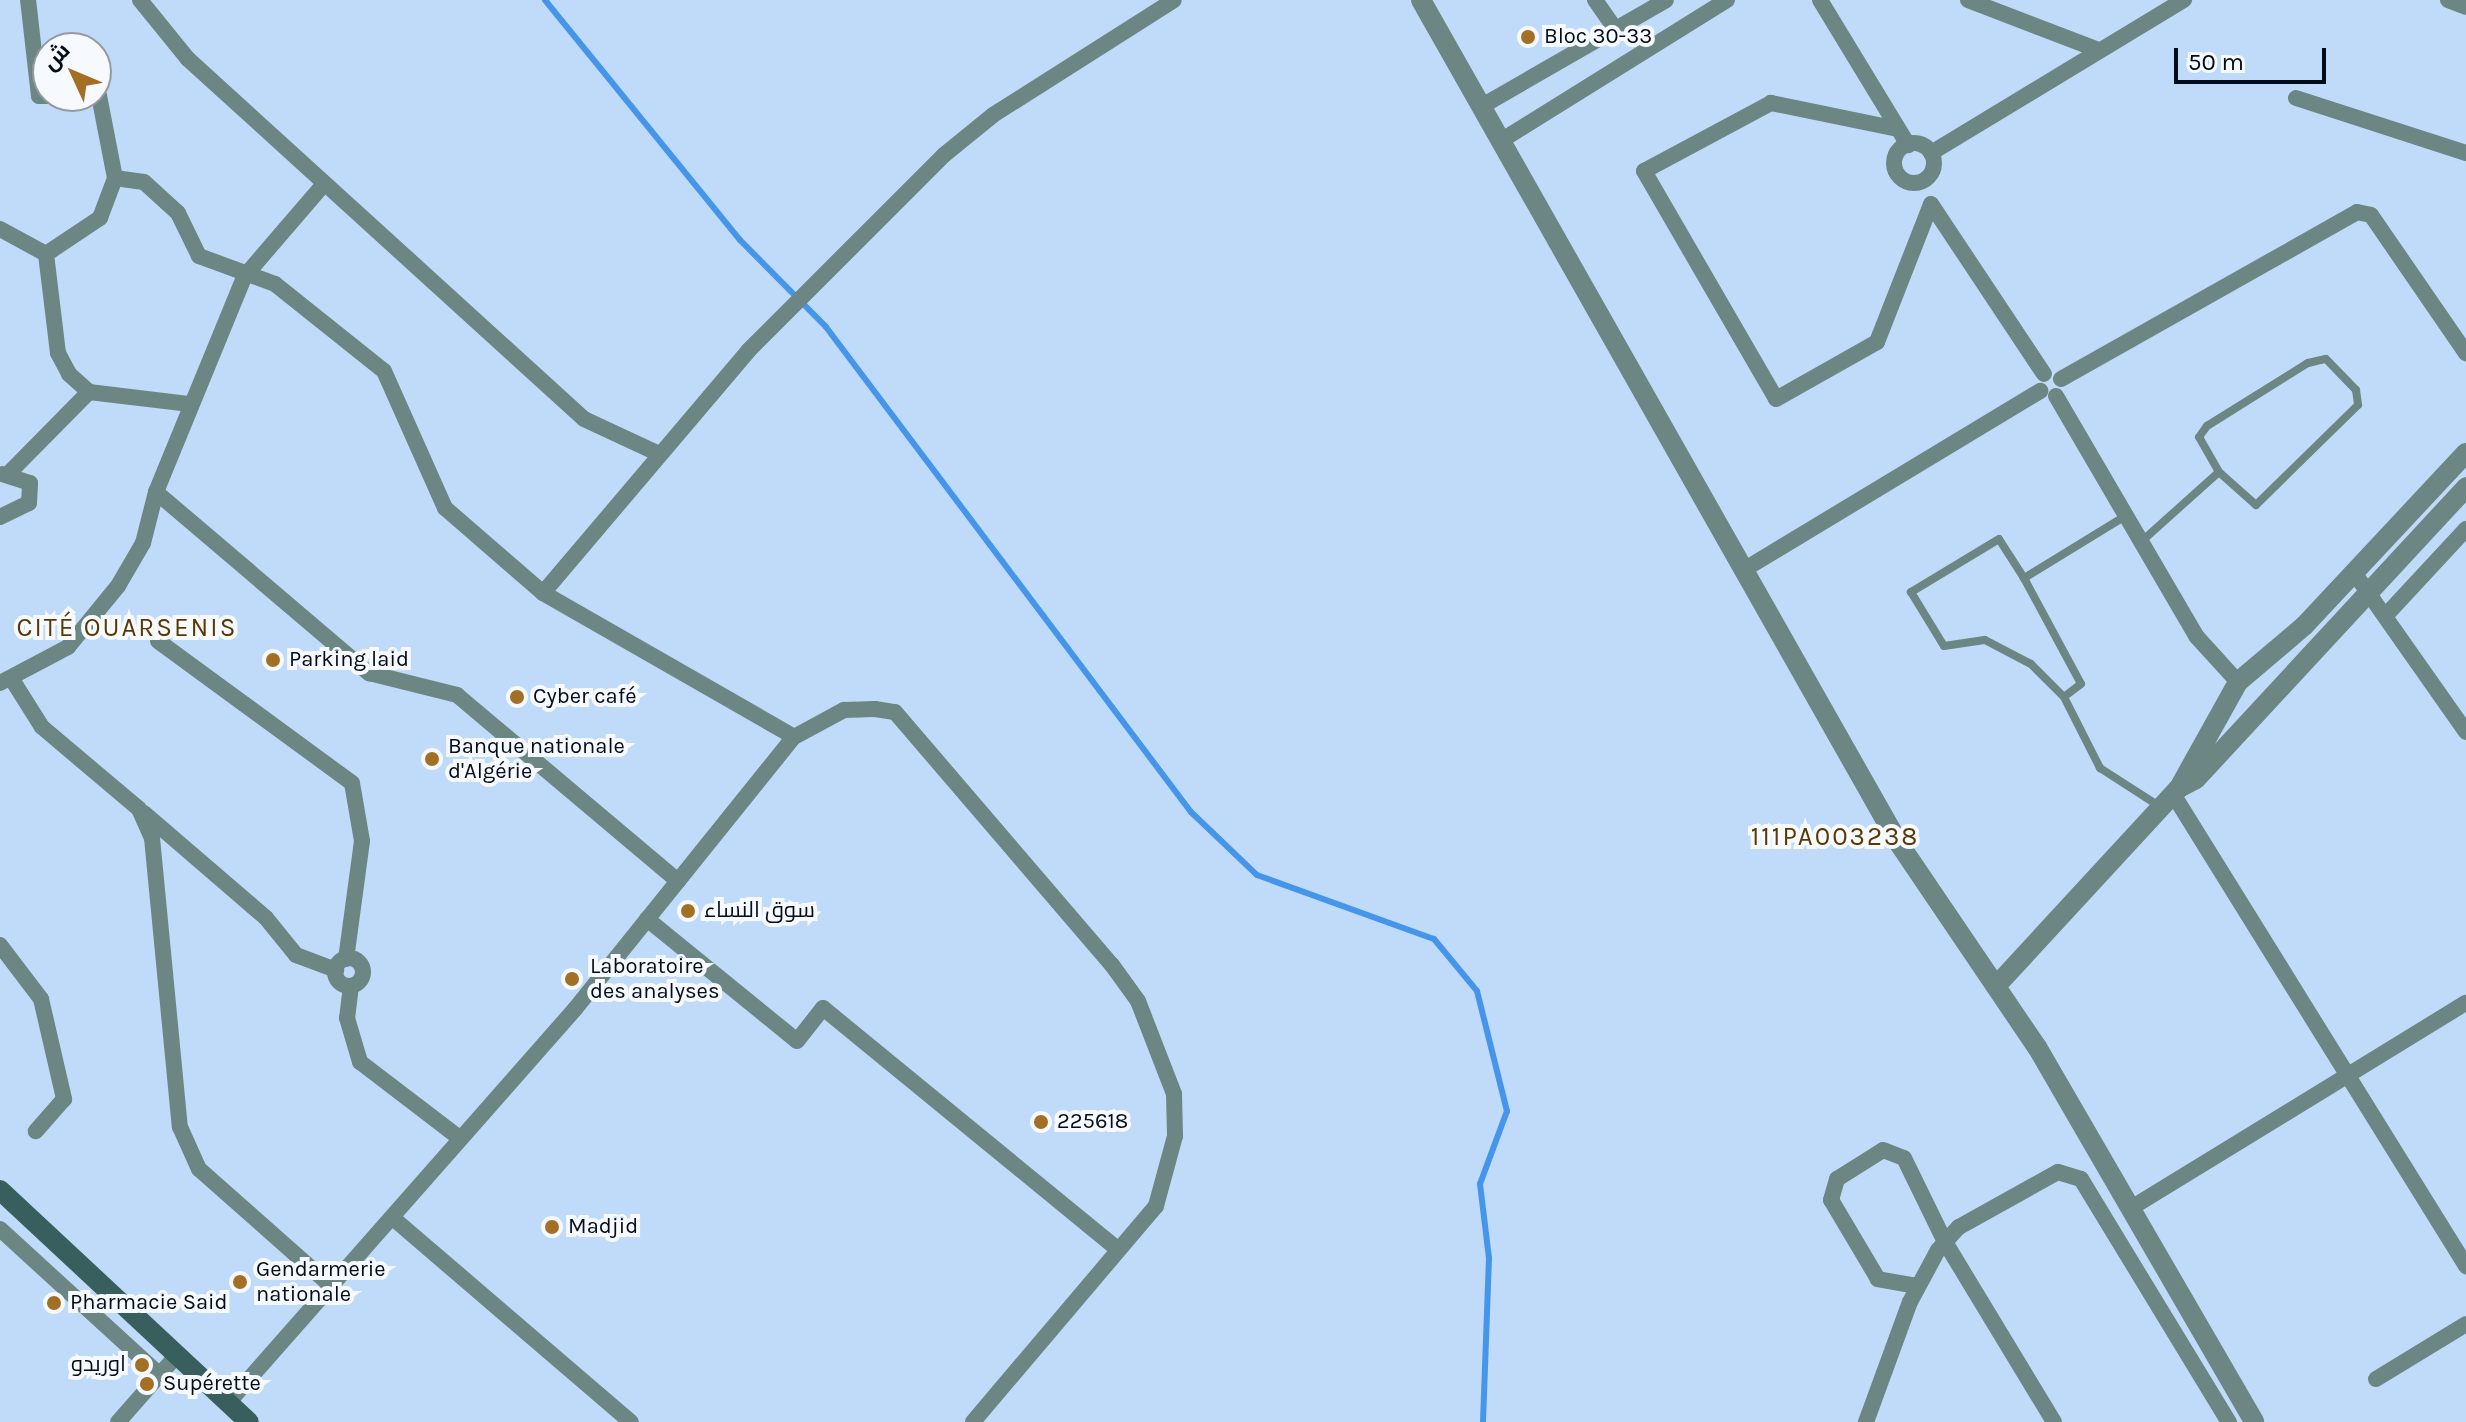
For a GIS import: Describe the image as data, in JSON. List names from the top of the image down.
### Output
{
  "districts": ["CITÉ OUARSENIS", "111PA003238"],
  "places": [
    "Bloc 30-33",
    "Parking laid",
    "Cyber café",
    "Banque nationale d'Algérie",
    "سوق النساء",
    "Laboratoire des analyses",
    "225618",
    "Madjid",
    "Gendarmerie nationale",
    "Pharmacie Said",
    "اوريدو",
    "Supérette"
  ],
  "scale_bar": "50 m",
  "north": "top left"
}
